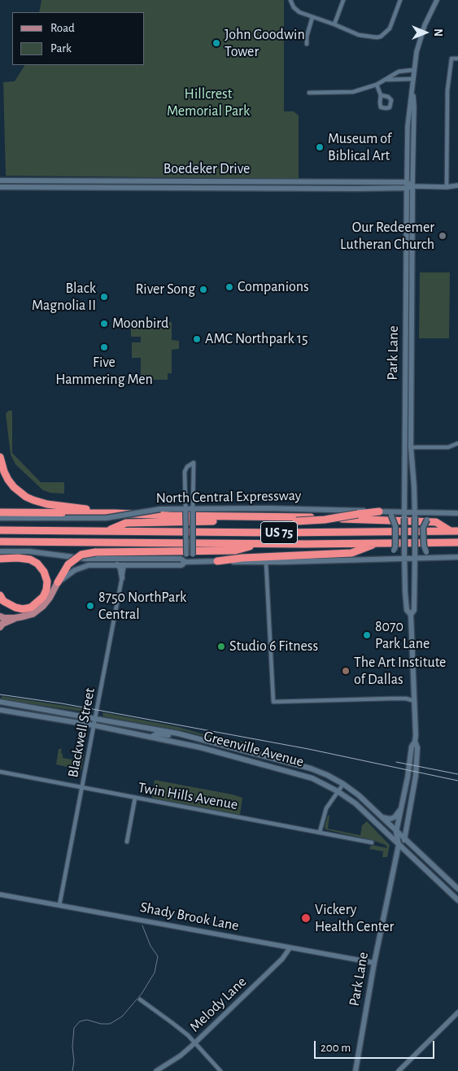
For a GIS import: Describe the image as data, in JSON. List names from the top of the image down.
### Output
{
  "streets": {
    "highway": ["US 75"],
    "main road": [
      "Boedeker Drive",
      "Park Lane",
      "North Central Expressway",
      "Greenville Avenue"
    ],
    "street": [
      "Blackwell Street",
      "Twin Hills Avenue",
      "Shady Brook Lane",
      "Melody Lane"
    ]
  },
  "crossings": [
    ["Boedeker Drive", "Park Lane"],
    ["Park Lane", "North Central Expressway"],
    ["Park Lane", "Greenville Avenue"],
    ["Park Lane", "Shady Brook Lane"],
    ["Blackwell Street", "Greenville Avenue"],
    ["Blackwell Street", "Twin Hills Avenue"],
    ["Blackwell Street", "Shady Brook Lane"],
    ["Shady Brook Lane", "Melody Lane"]
  ],
  "parks": ["Hillcrest Memorial Park"],
  "places": [
    "John Goodwin Tower",
    "Museum of Biblical Art",
    "Our Redeemer Lutheran Church",
    "Companions",
    "River Song",
    "Black Magnolia II",
    "Moonbird",
    "AMC Northpark 15",
    "Five Hammering Men",
    "8750 NorthPark Central",
    "8070 Park Lane",
    "Studio 6 Fitness",
    "The Art Institute of Dallas",
    "Vickery Health Center"
  ],
  "legend": ["Road", "Park"],
  "scale_bar": "200 m",
  "north": "right"
}
